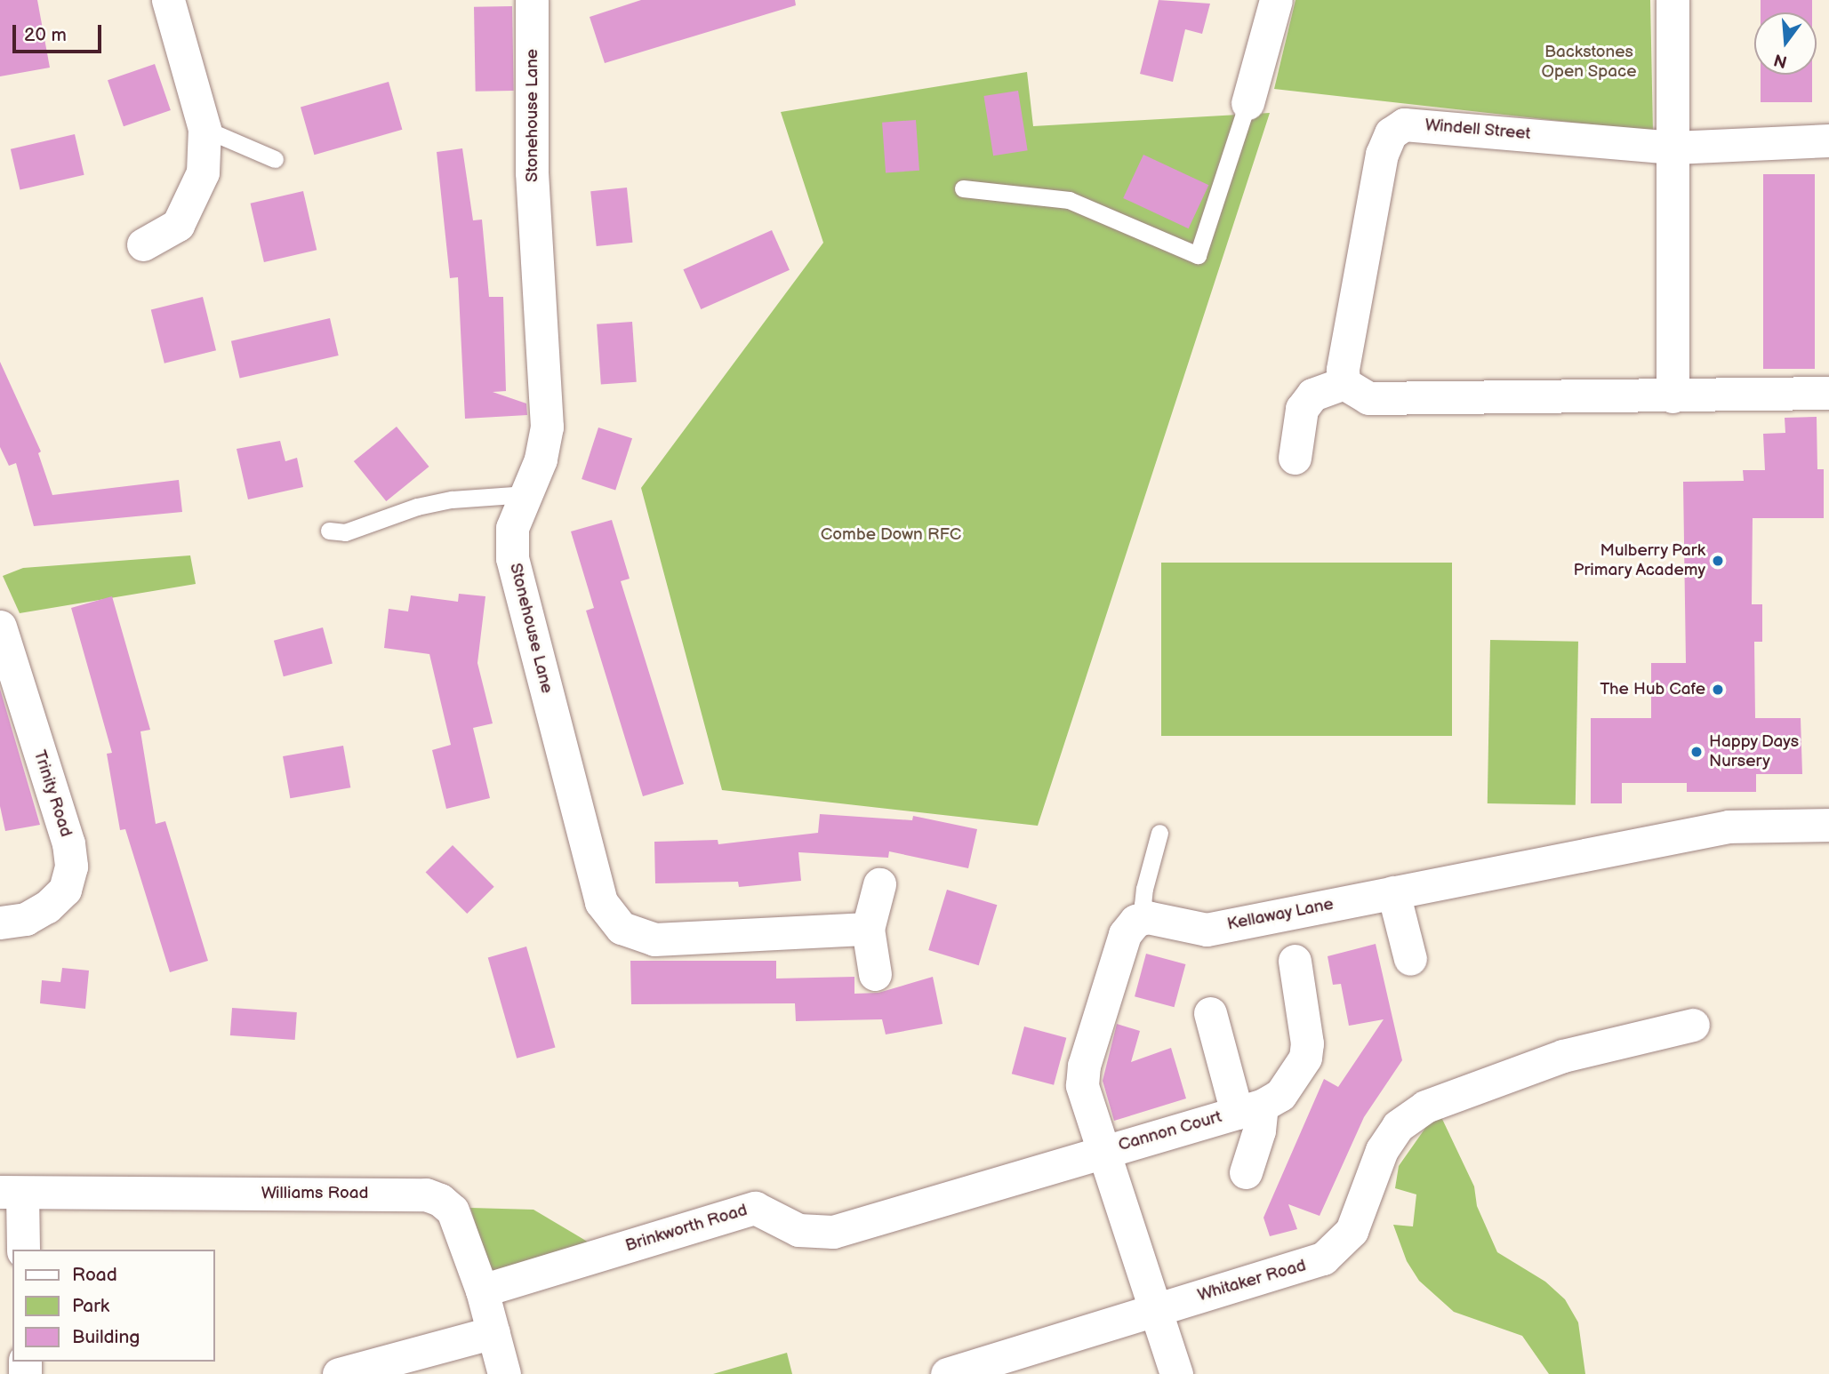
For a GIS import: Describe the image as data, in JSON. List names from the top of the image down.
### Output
{
  "streets": {
    "street": [
      "Stonehouse Lane",
      "Windell Street",
      "Trinity Road",
      "Kellaway Lane",
      "Cannon Court",
      "Williams Road",
      "Brinkworth Road",
      "Whitaker Road"
    ]
  },
  "crossings": [
    ["Cannon Court", "Brinkworth Road"],
    ["Williams Road", "Brinkworth Road"]
  ],
  "parks": ["Backstones Open Space", "Combe Down RFC"],
  "places": ["Mulberry Park Primary Academy", "The Hub Cafe", "Happy Days Nursery"],
  "legend": ["Road", "Park", "Building"],
  "scale_bar": "20 m",
  "north": "bottom"
}
